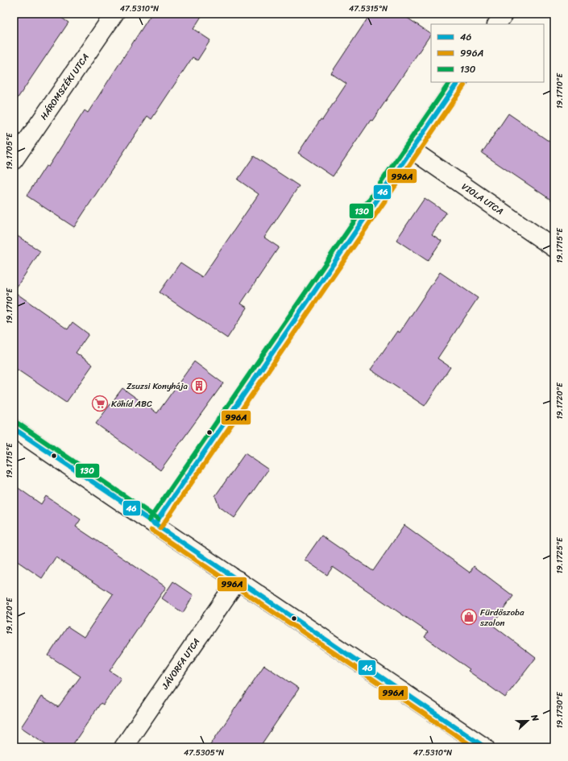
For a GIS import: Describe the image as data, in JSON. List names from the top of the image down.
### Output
{
  "streets": {
    "street": ["HÁROMSZÉKI UTCA", "VIOLA UTCA", "JÁVORFA UTCA"]
  },
  "places": {
    "building": ["Zsuzsi Konyhája"],
    "supermarket": ["Kőhíd ABC"],
    "shop": ["Fürdőszoba szalon"]
  },
  "lines": ["transit line 46", "transit line 130", "transit line 996A"],
  "legend": ["46", "996A", "130"],
  "north": "right",
  "coordinates": [
    "47.5310°N",
    "47.5315°N",
    "19.1710°E",
    "19.1705°E",
    "19.1715°E",
    "19.1720°E",
    "19.1725°E",
    "19.1730°E",
    "47.5305°N"
  ]
}
